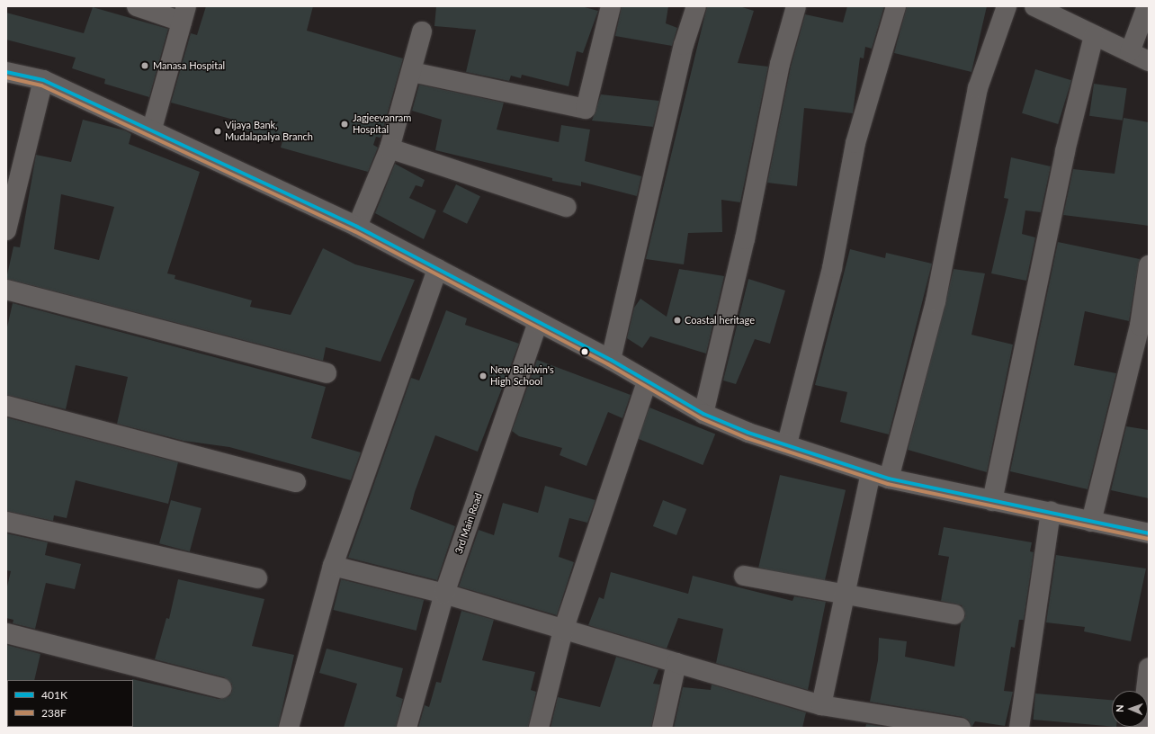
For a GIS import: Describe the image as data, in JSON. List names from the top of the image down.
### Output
{
  "streets": {
    "street": ["3rd Main Road"]
  },
  "places": [
    "Manasa Hospital",
    "Jagjeevanram Hospital",
    "Vijaya Bank, Mudalapalya Branch",
    "Coastal heritage",
    "New Baldwin's High School"
  ],
  "lines": ["transit line 401K", "transit line 238F"],
  "legend": ["401K", "238F"],
  "north": "left"
}
